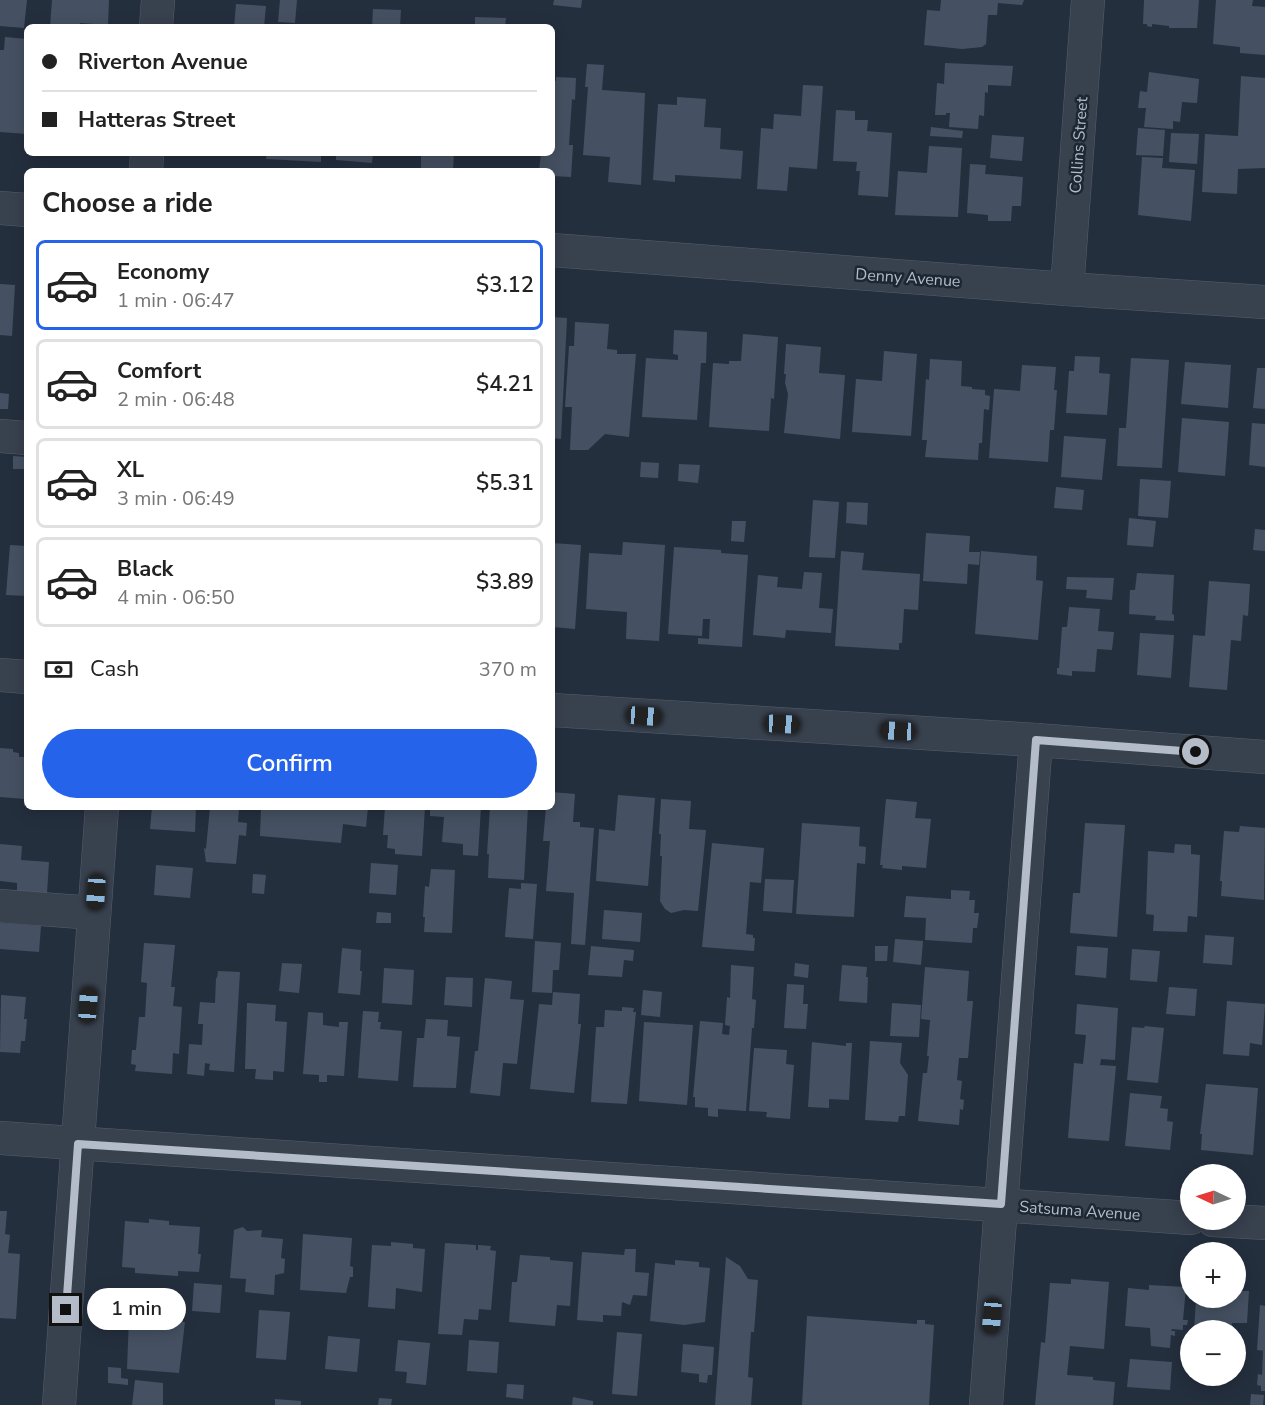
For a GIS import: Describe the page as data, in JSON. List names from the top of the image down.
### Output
{
  "streets": {
    "street": ["Collins Street", "Denny Avenue", "Satsuma Avenue"]
  },
  "crossings": [
    ["Collins Street", "Denny Avenue"]
  ],
  "north": "left",
  "page": {
    "banner": ["Riverton Avenue", "Hatteras Street"],
    "heading": "Choose a ride",
    "list": [
      {
        "name": "Economy",
        "note": "1 min · 06:47",
        "value": "$3.12"
      },
      {
        "name": "Comfort",
        "note": "2 min · 06:48",
        "value": "$4.21"
      },
      {
        "name": "XL",
        "note": "3 min · 06:49",
        "value": "$5.31"
      },
      {
        "name": "Black",
        "note": "4 min · 06:50",
        "value": "$3.89"
      }
    ],
    "pay": ["Cash", "370 m"],
    "buttons": "Confirm",
    "map_buttons": ["+", "−"],
    "bubble": "1 min"
  }
}
